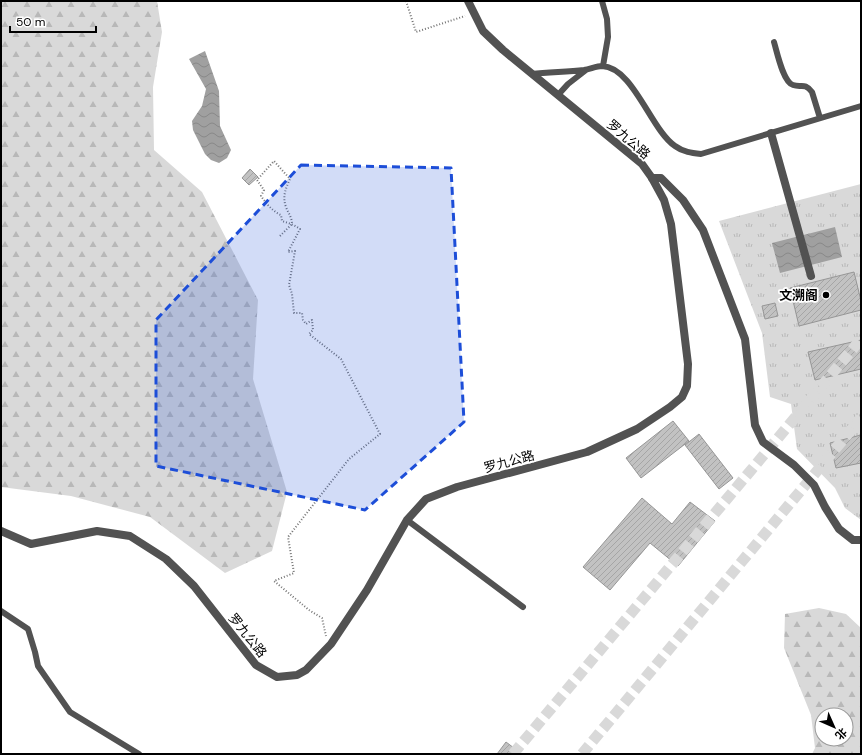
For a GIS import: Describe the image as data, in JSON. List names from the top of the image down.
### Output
{
  "streets": {
    "street": ["罗九公路"]
  },
  "places": ["文溯阁"],
  "scale_bar": "50 m",
  "north": "bottom right"
}
